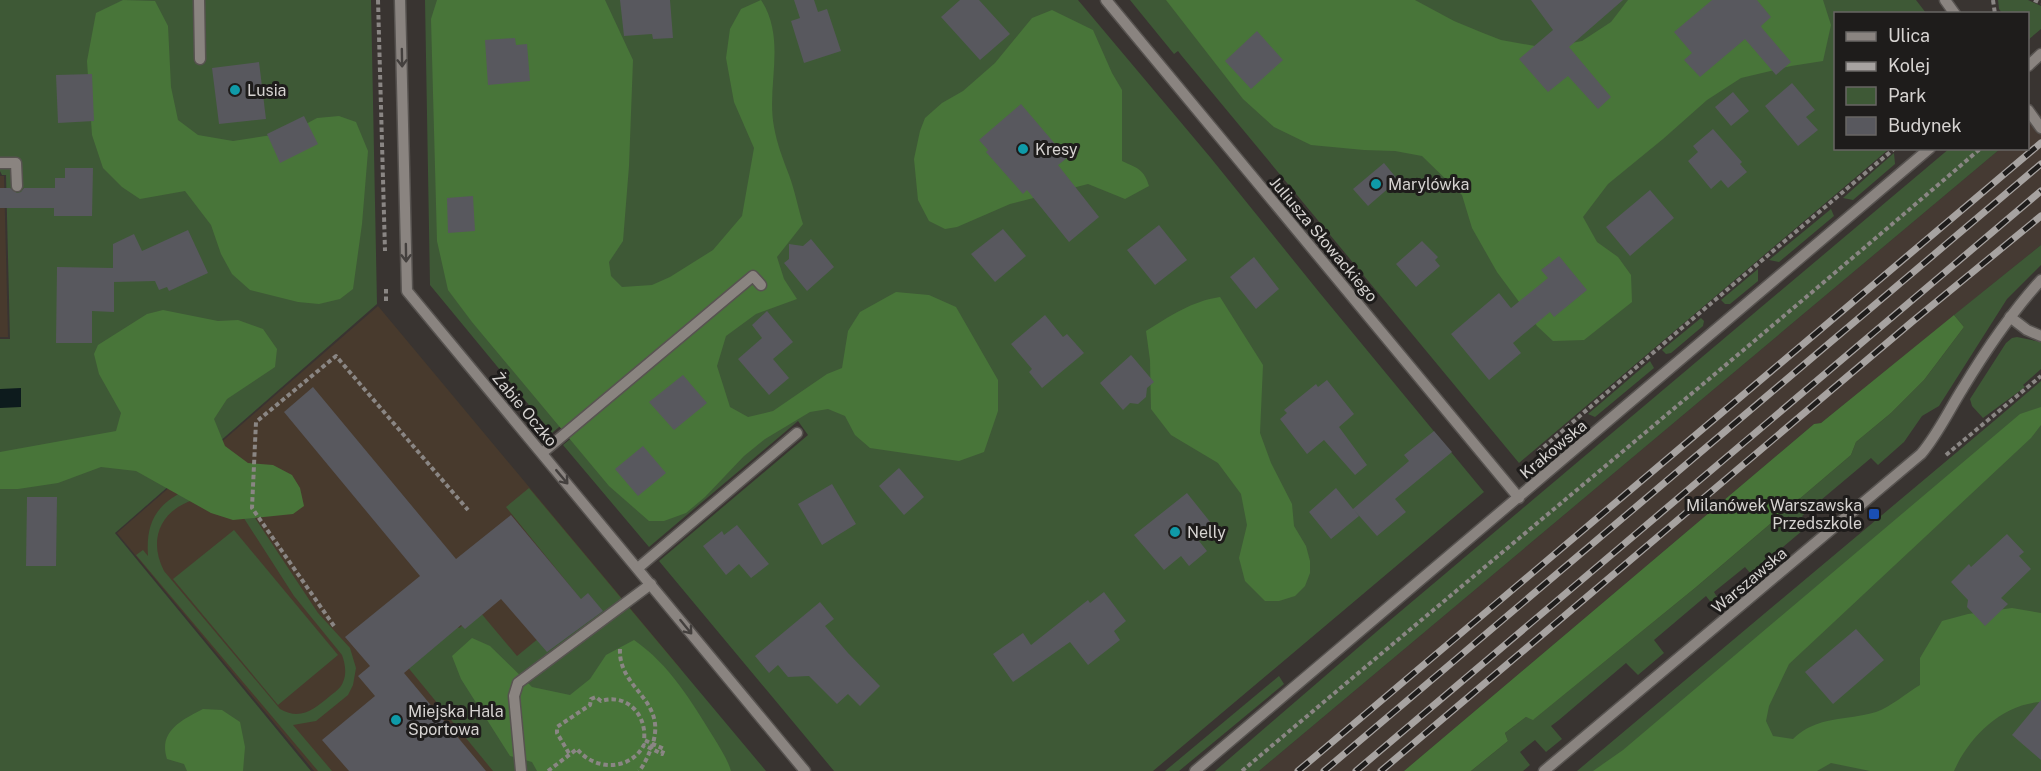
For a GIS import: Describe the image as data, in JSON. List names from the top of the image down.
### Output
{
  "streets": {
    "street": [
      "Juliusza Słowackiego",
      "Żabie Oczko",
      "Krakowska",
      "Warszawska"
    ]
  },
  "crossings": [
    ["Juliusza Słowackiego", "Krakowska"]
  ],
  "one_way": ["Żabie Oczko"],
  "places": {
    "other": [
      "Lusia",
      "Kresy",
      "Marylówka",
      "Nelly",
      "Miejska Hala Sportowa"
    ],
    "transit": ["Milanówek Warszawska Przedszkole"]
  },
  "legend": [
    "Ulica",
    "Kolej",
    "Park",
    "Budynek"
  ]
}
